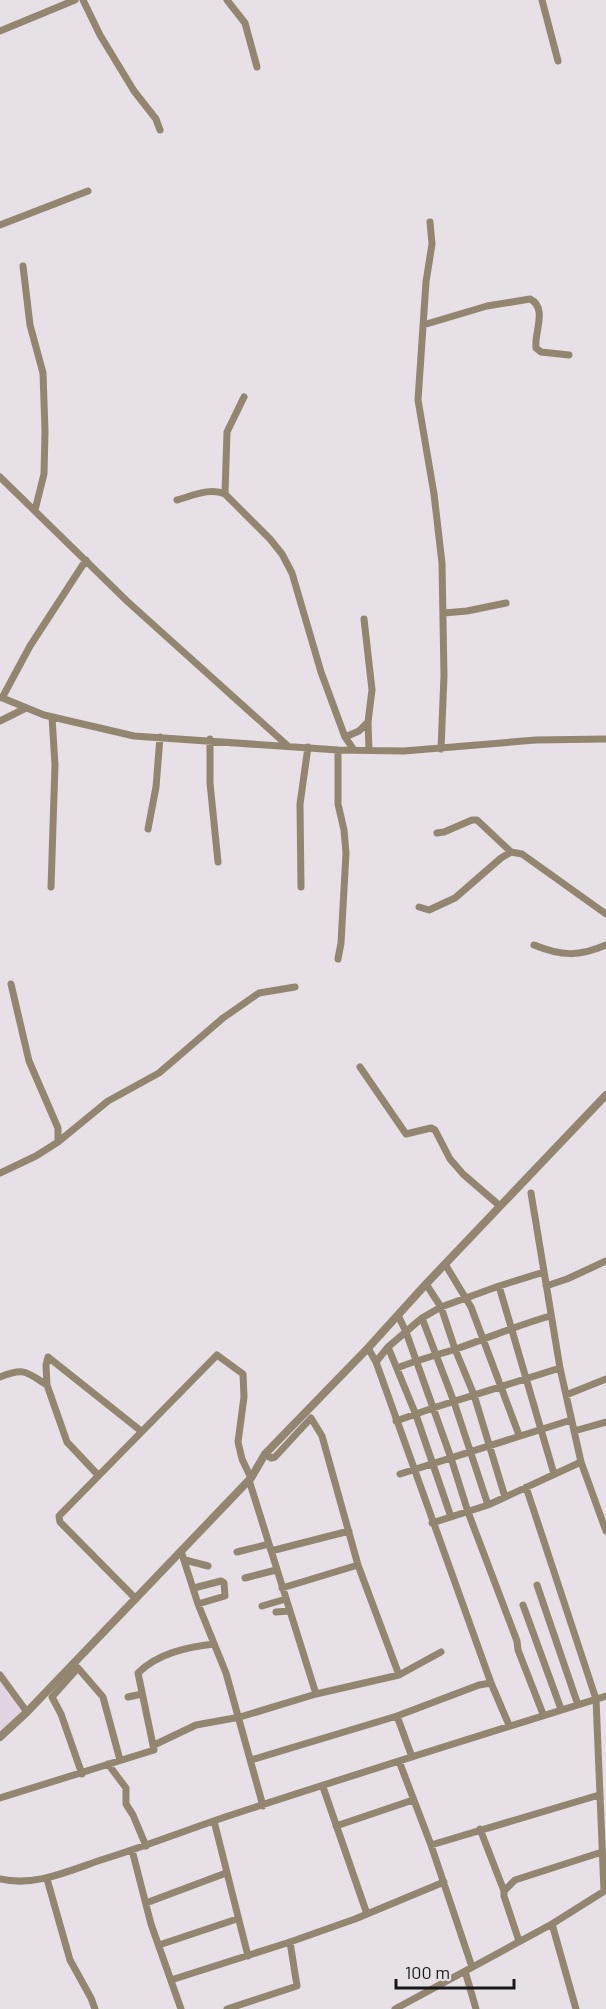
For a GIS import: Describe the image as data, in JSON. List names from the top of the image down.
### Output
{
  "scale_bar": "100 m"
}
